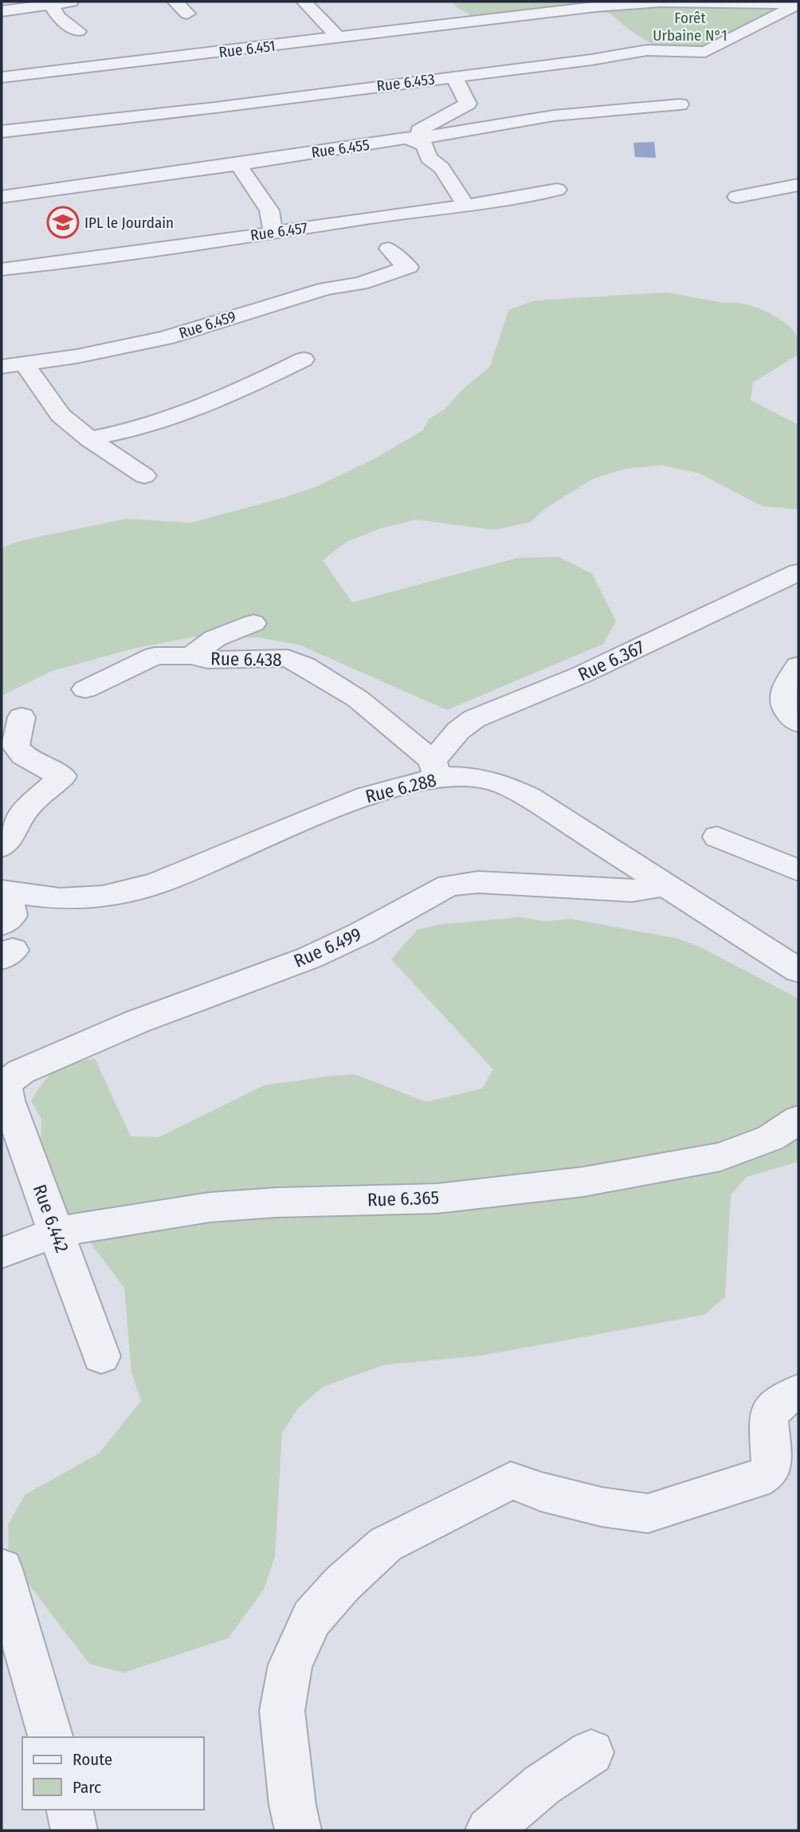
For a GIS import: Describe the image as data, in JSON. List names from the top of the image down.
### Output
{
  "streets": {
    "street": [
      "Rue 6.451",
      "Rue 6.453",
      "Rue 6.455",
      "Rue 6.457",
      "Rue 6.459",
      "Rue 6.438",
      "Rue 6.367",
      "Rue 6.288",
      "Rue 6.499",
      "Rue 6.365",
      "Rue 6.442"
    ]
  },
  "crossings": [
    ["Rue 6.451", "Rue 6.453"],
    ["Rue 6.438", "Rue 6.367"],
    ["Rue 6.438", "Rue 6.288"],
    ["Rue 6.367", "Rue 6.288"],
    ["Rue 6.288", "Rue 6.499"],
    ["Rue 6.499", "Rue 6.442"],
    ["Rue 6.365", "Rue 6.442"]
  ],
  "parks": ["Forêt Urbaine N°1"],
  "places": {
    "school or university": ["IPL le Jourdain"]
  },
  "legend": ["Route", "Parc"]
}
